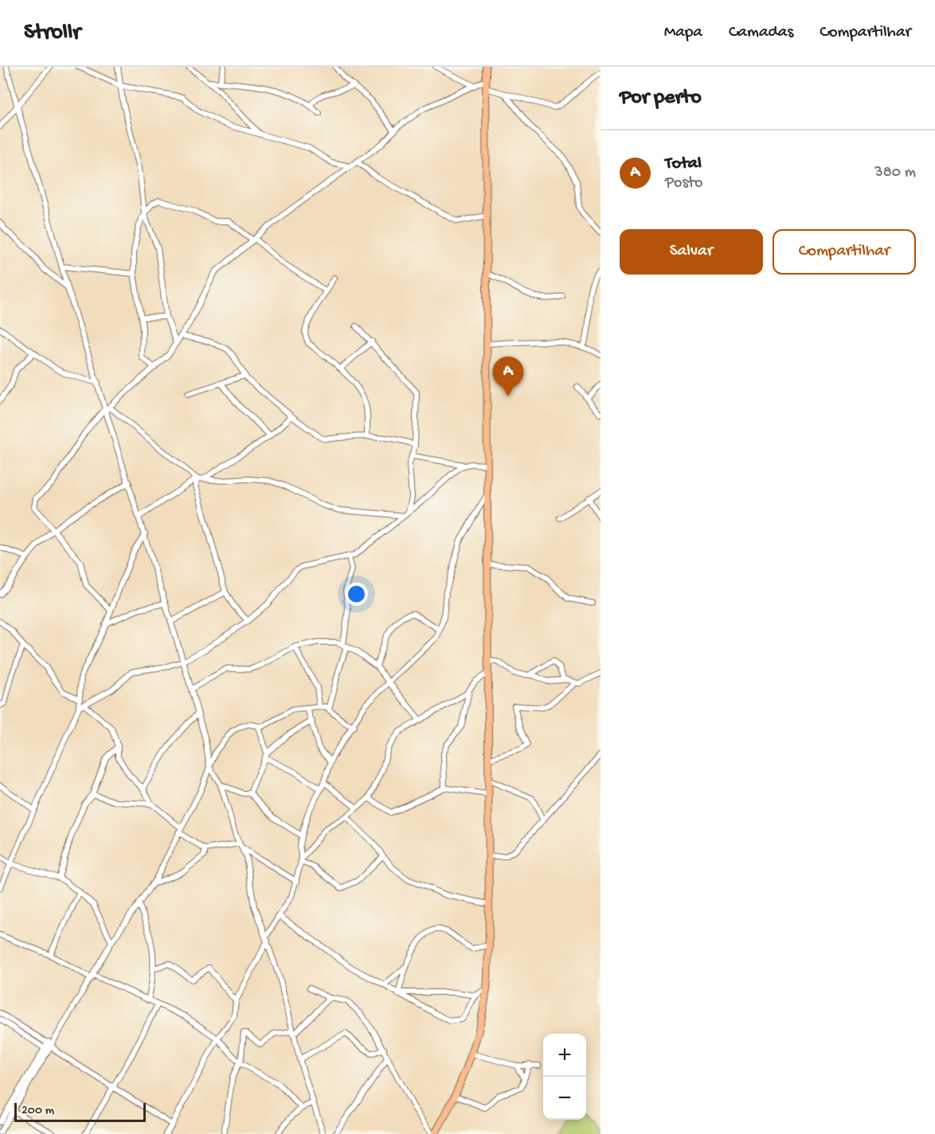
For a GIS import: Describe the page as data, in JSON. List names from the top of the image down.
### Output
{
  "scale_bar": "200 m",
  "page": {
    "header": "Strollr",
    "nav": ["Mapa", "Camadas", "Compartilhar"],
    "heading": "Por perto",
    "list": [
      {
        "mark": "A",
        "name": "Total",
        "note": "Posto",
        "value": "380 m"
      }
    ],
    "buttons": ["Salvar", "Compartilhar"],
    "pins": "A",
    "map_buttons": ["+", "−"],
    "scale": "200 m"
  }
}
